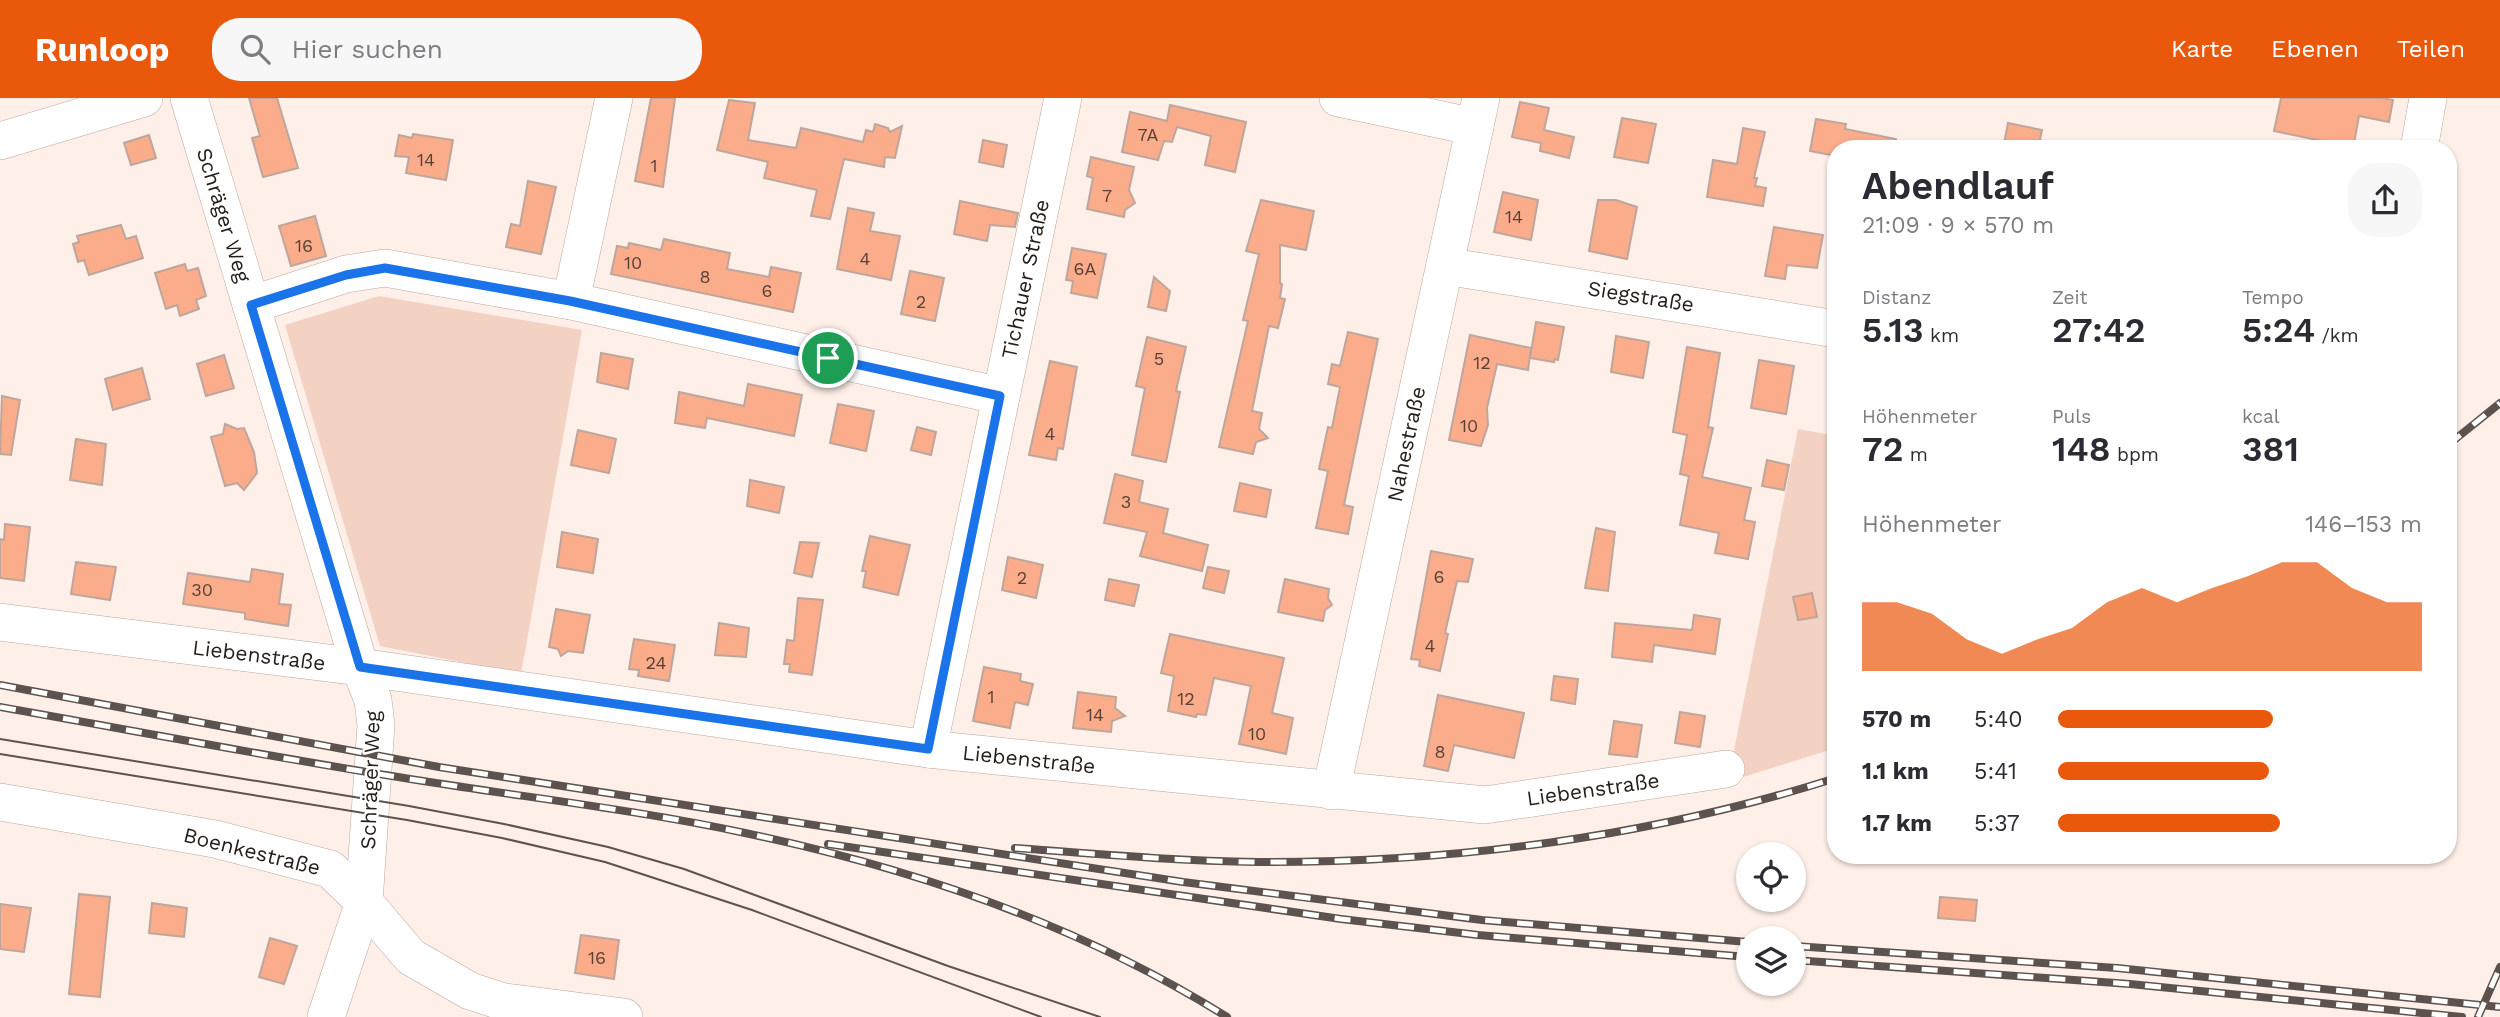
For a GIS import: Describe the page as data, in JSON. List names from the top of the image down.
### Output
{
  "streets": {
    "street": [
      "Schräger Weg",
      "Tichauer Straße",
      "Siegstraße",
      "Nahestraße",
      "Liebenstraße",
      "Boenkestraße"
    ]
  },
  "crossings": [
    ["Schräger Weg", "Liebenstraße"],
    ["Schräger Weg", "Boenkestraße"],
    ["Tichauer Straße", "Liebenstraße"],
    ["Siegstraße", "Nahestraße"],
    ["Nahestraße", "Liebenstraße"]
  ],
  "house_numbers": [
    "7A",
    "14",
    "1",
    "7",
    "14",
    "16",
    "4",
    "10",
    "6A",
    "8",
    "6",
    "2",
    "5",
    "12",
    "10",
    "4",
    "3",
    "6",
    "2",
    "30",
    "4",
    "24",
    "1",
    "12",
    "14",
    "10",
    "8",
    "16"
  ],
  "page": {
    "header": "Runloop",
    "search": "Hier suchen",
    "nav": ["Karte", "Ebenen", "Teilen"],
    "heading": ["Abendlauf", "21:09 · 9 × 570 m"],
    "stats": [
      ["Distanz", "5.13 km"],
      ["Zeit", "27:42"],
      ["Tempo", "5:24 /km"],
      ["Höhenmeter", "72 m"],
      ["Puls", "148 bpm"],
      ["kcal", "381"]
    ],
    "chart": ["Höhenmeter", "146–153 m"],
    "list": [
      {
        "name": "570 m",
        "note": "5:40"
      },
      {
        "name": "1.1 km",
        "note": "5:41"
      },
      {
        "name": "1.7 km",
        "note": "5:37"
      }
    ]
  }
}
